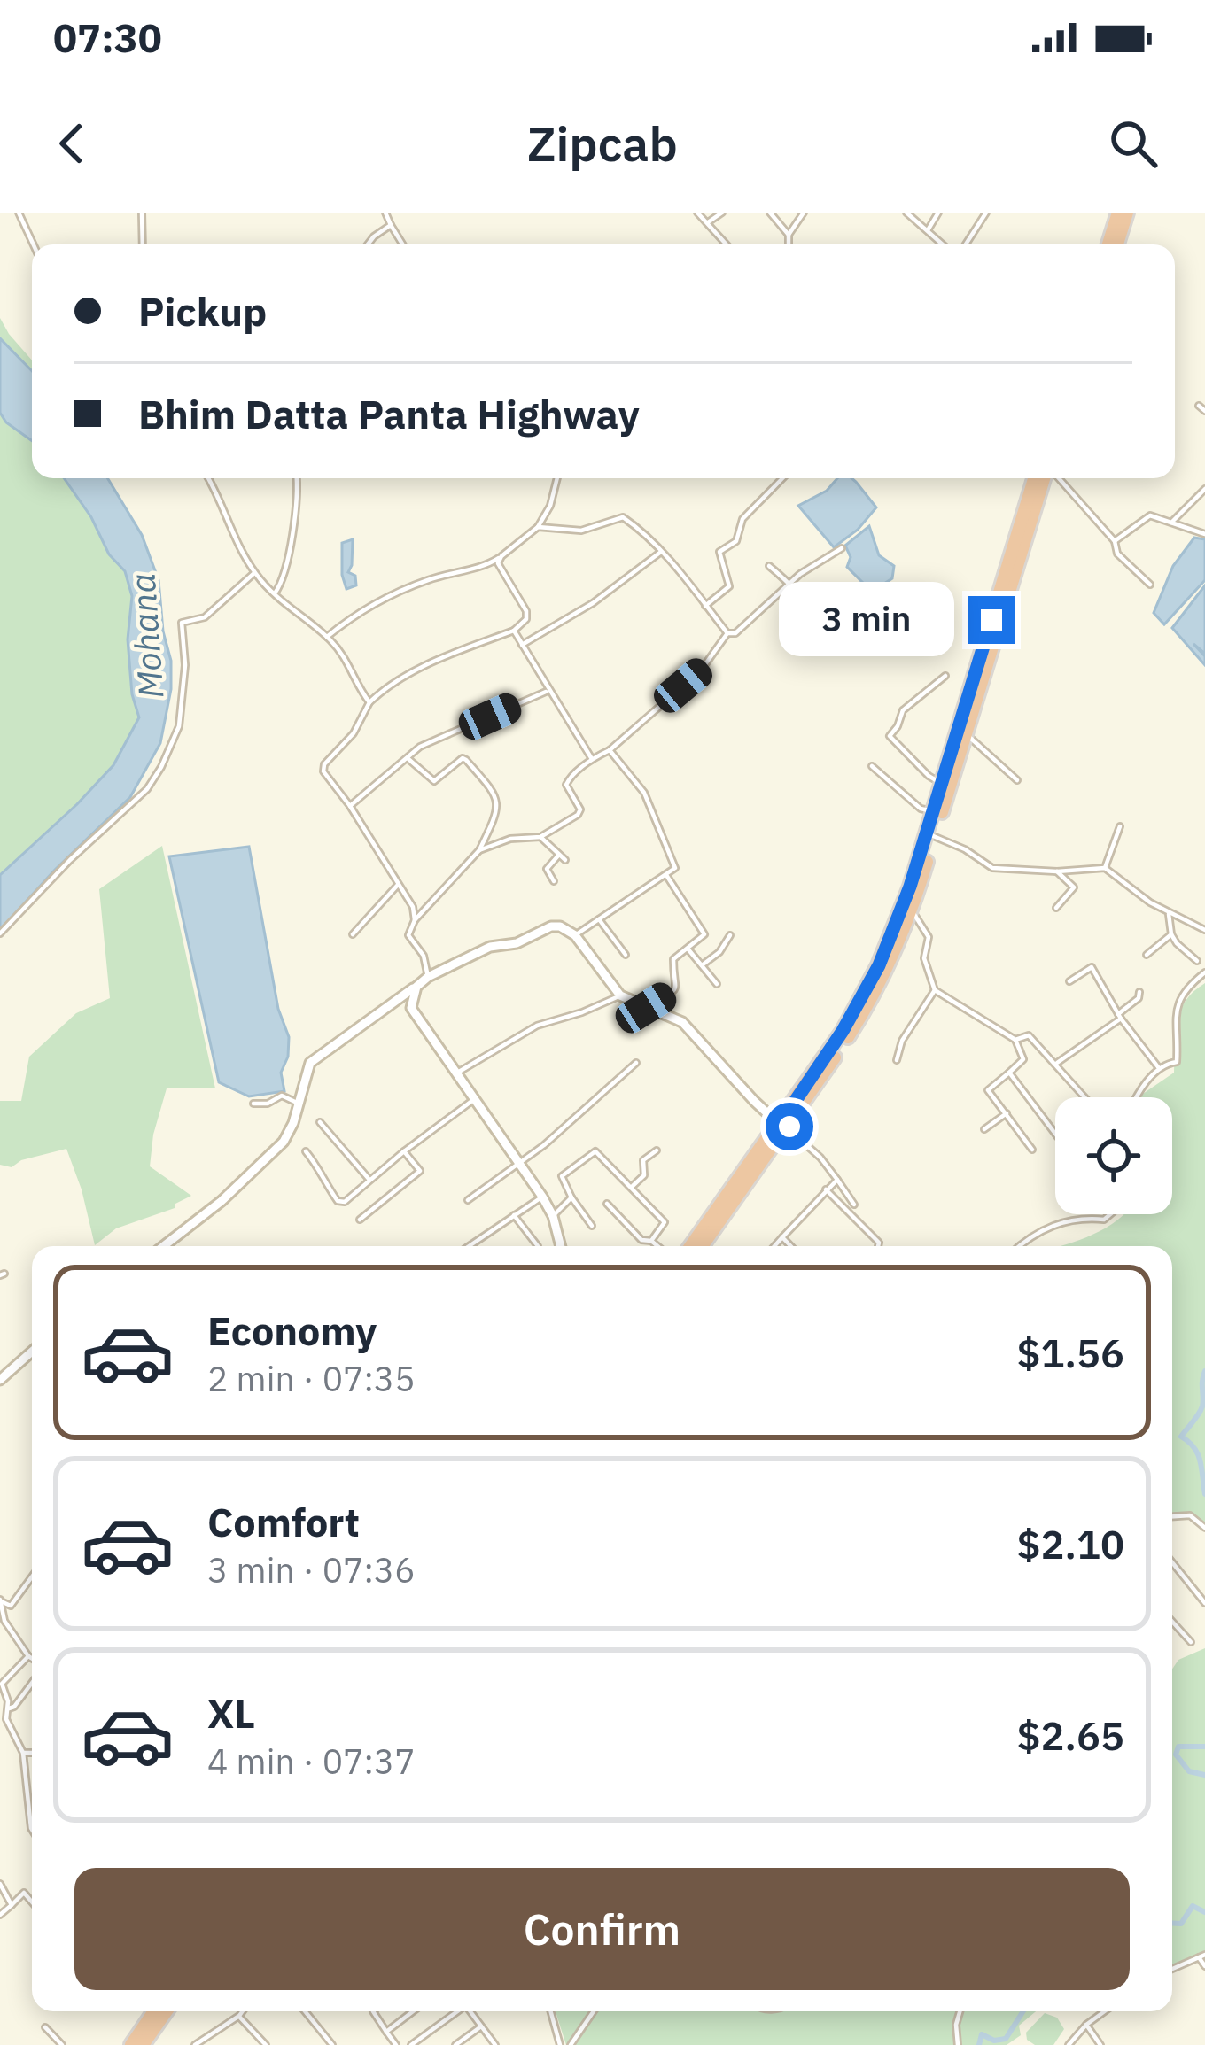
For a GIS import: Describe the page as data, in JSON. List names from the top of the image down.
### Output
{
  "water": ["Mohana"],
  "page": {
    "status": "07:30",
    "header": "Zipcab",
    "banner": ["Pickup", "Bhim Datta Panta Highway"],
    "bubble": "3 min",
    "list": [
      {
        "name": "Economy",
        "note": "2 min · 07:35",
        "value": "$1.56"
      },
      {
        "name": "Comfort",
        "note": "3 min · 07:36",
        "value": "$2.10"
      },
      {
        "name": "XL",
        "note": "4 min · 07:37",
        "value": "$2.65"
      }
    ],
    "buttons": "Confirm"
  }
}
